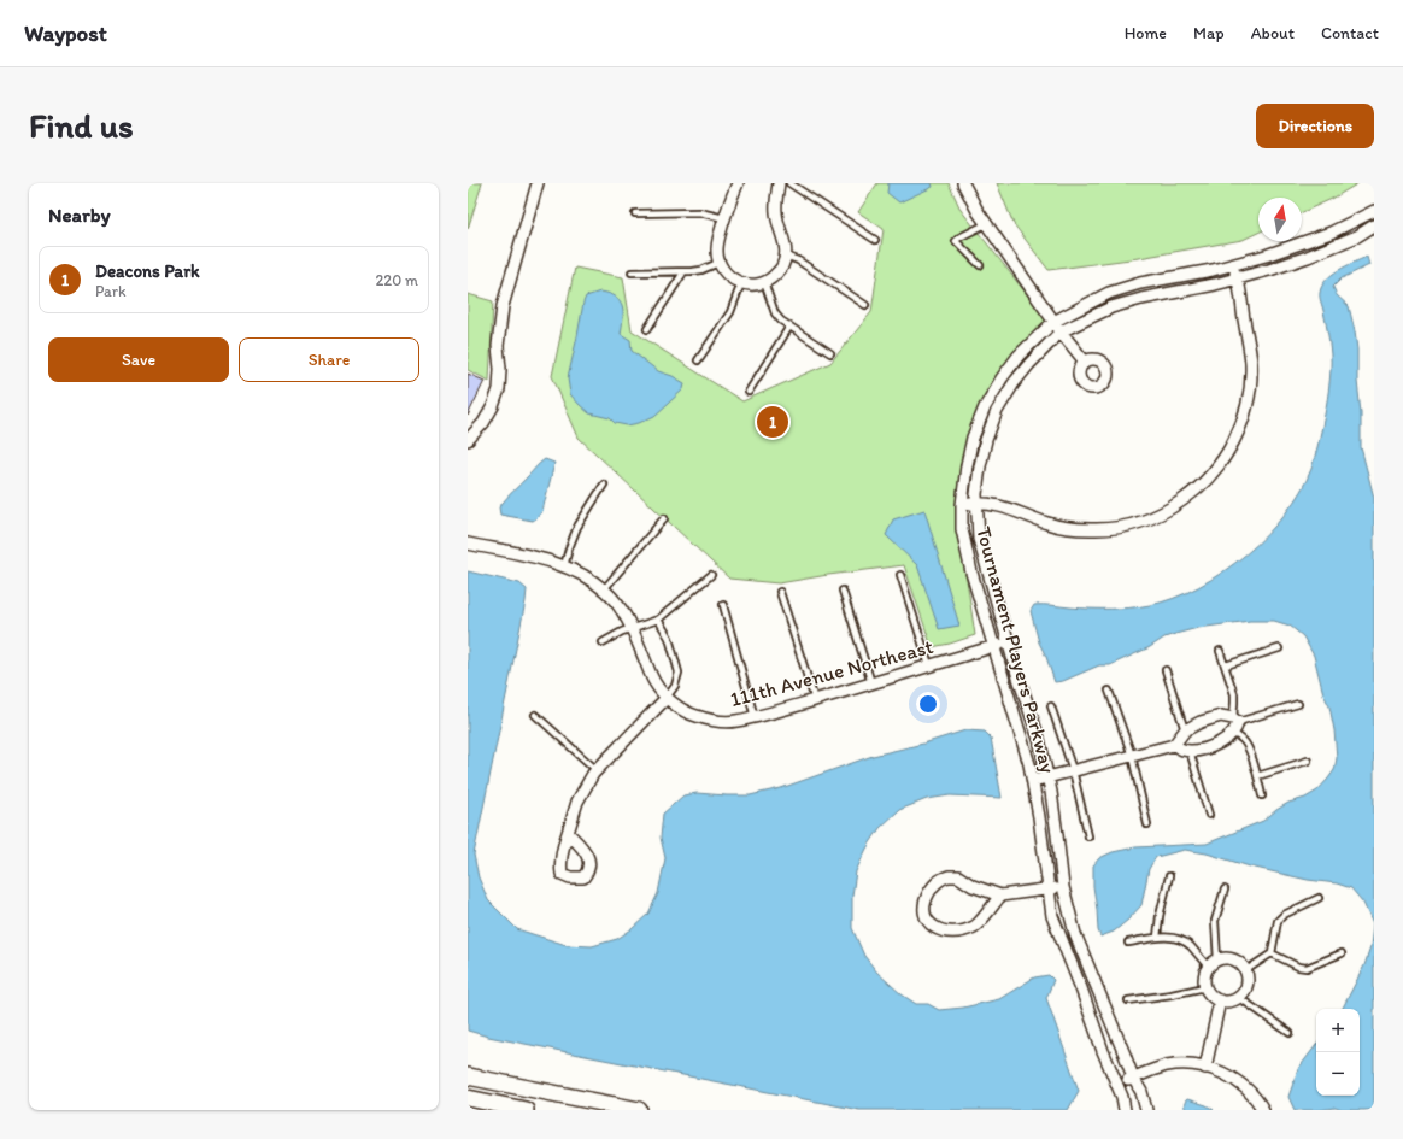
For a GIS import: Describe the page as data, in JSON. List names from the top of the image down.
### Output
{
  "streets": {
    "street": ["Tournament Players Parkway", "111th Avenue Northeast"]
  },
  "crossings": [
    ["Tournament Players Parkway", "111th Avenue Northeast"]
  ],
  "north": "top",
  "page": {
    "header": "Waypost",
    "nav": [
      "Home",
      "Map",
      "About",
      "Contact"
    ],
    "buttons": [
      "Directions",
      ["Save", "Share"]
    ],
    "title": "Find us",
    "heading": "Nearby",
    "list": [
      {
        "mark": "1",
        "name": "Deacons Park",
        "note": "Park",
        "value": "220 m"
      }
    ],
    "pins": "1",
    "map_buttons": ["+", "−"]
  }
}
